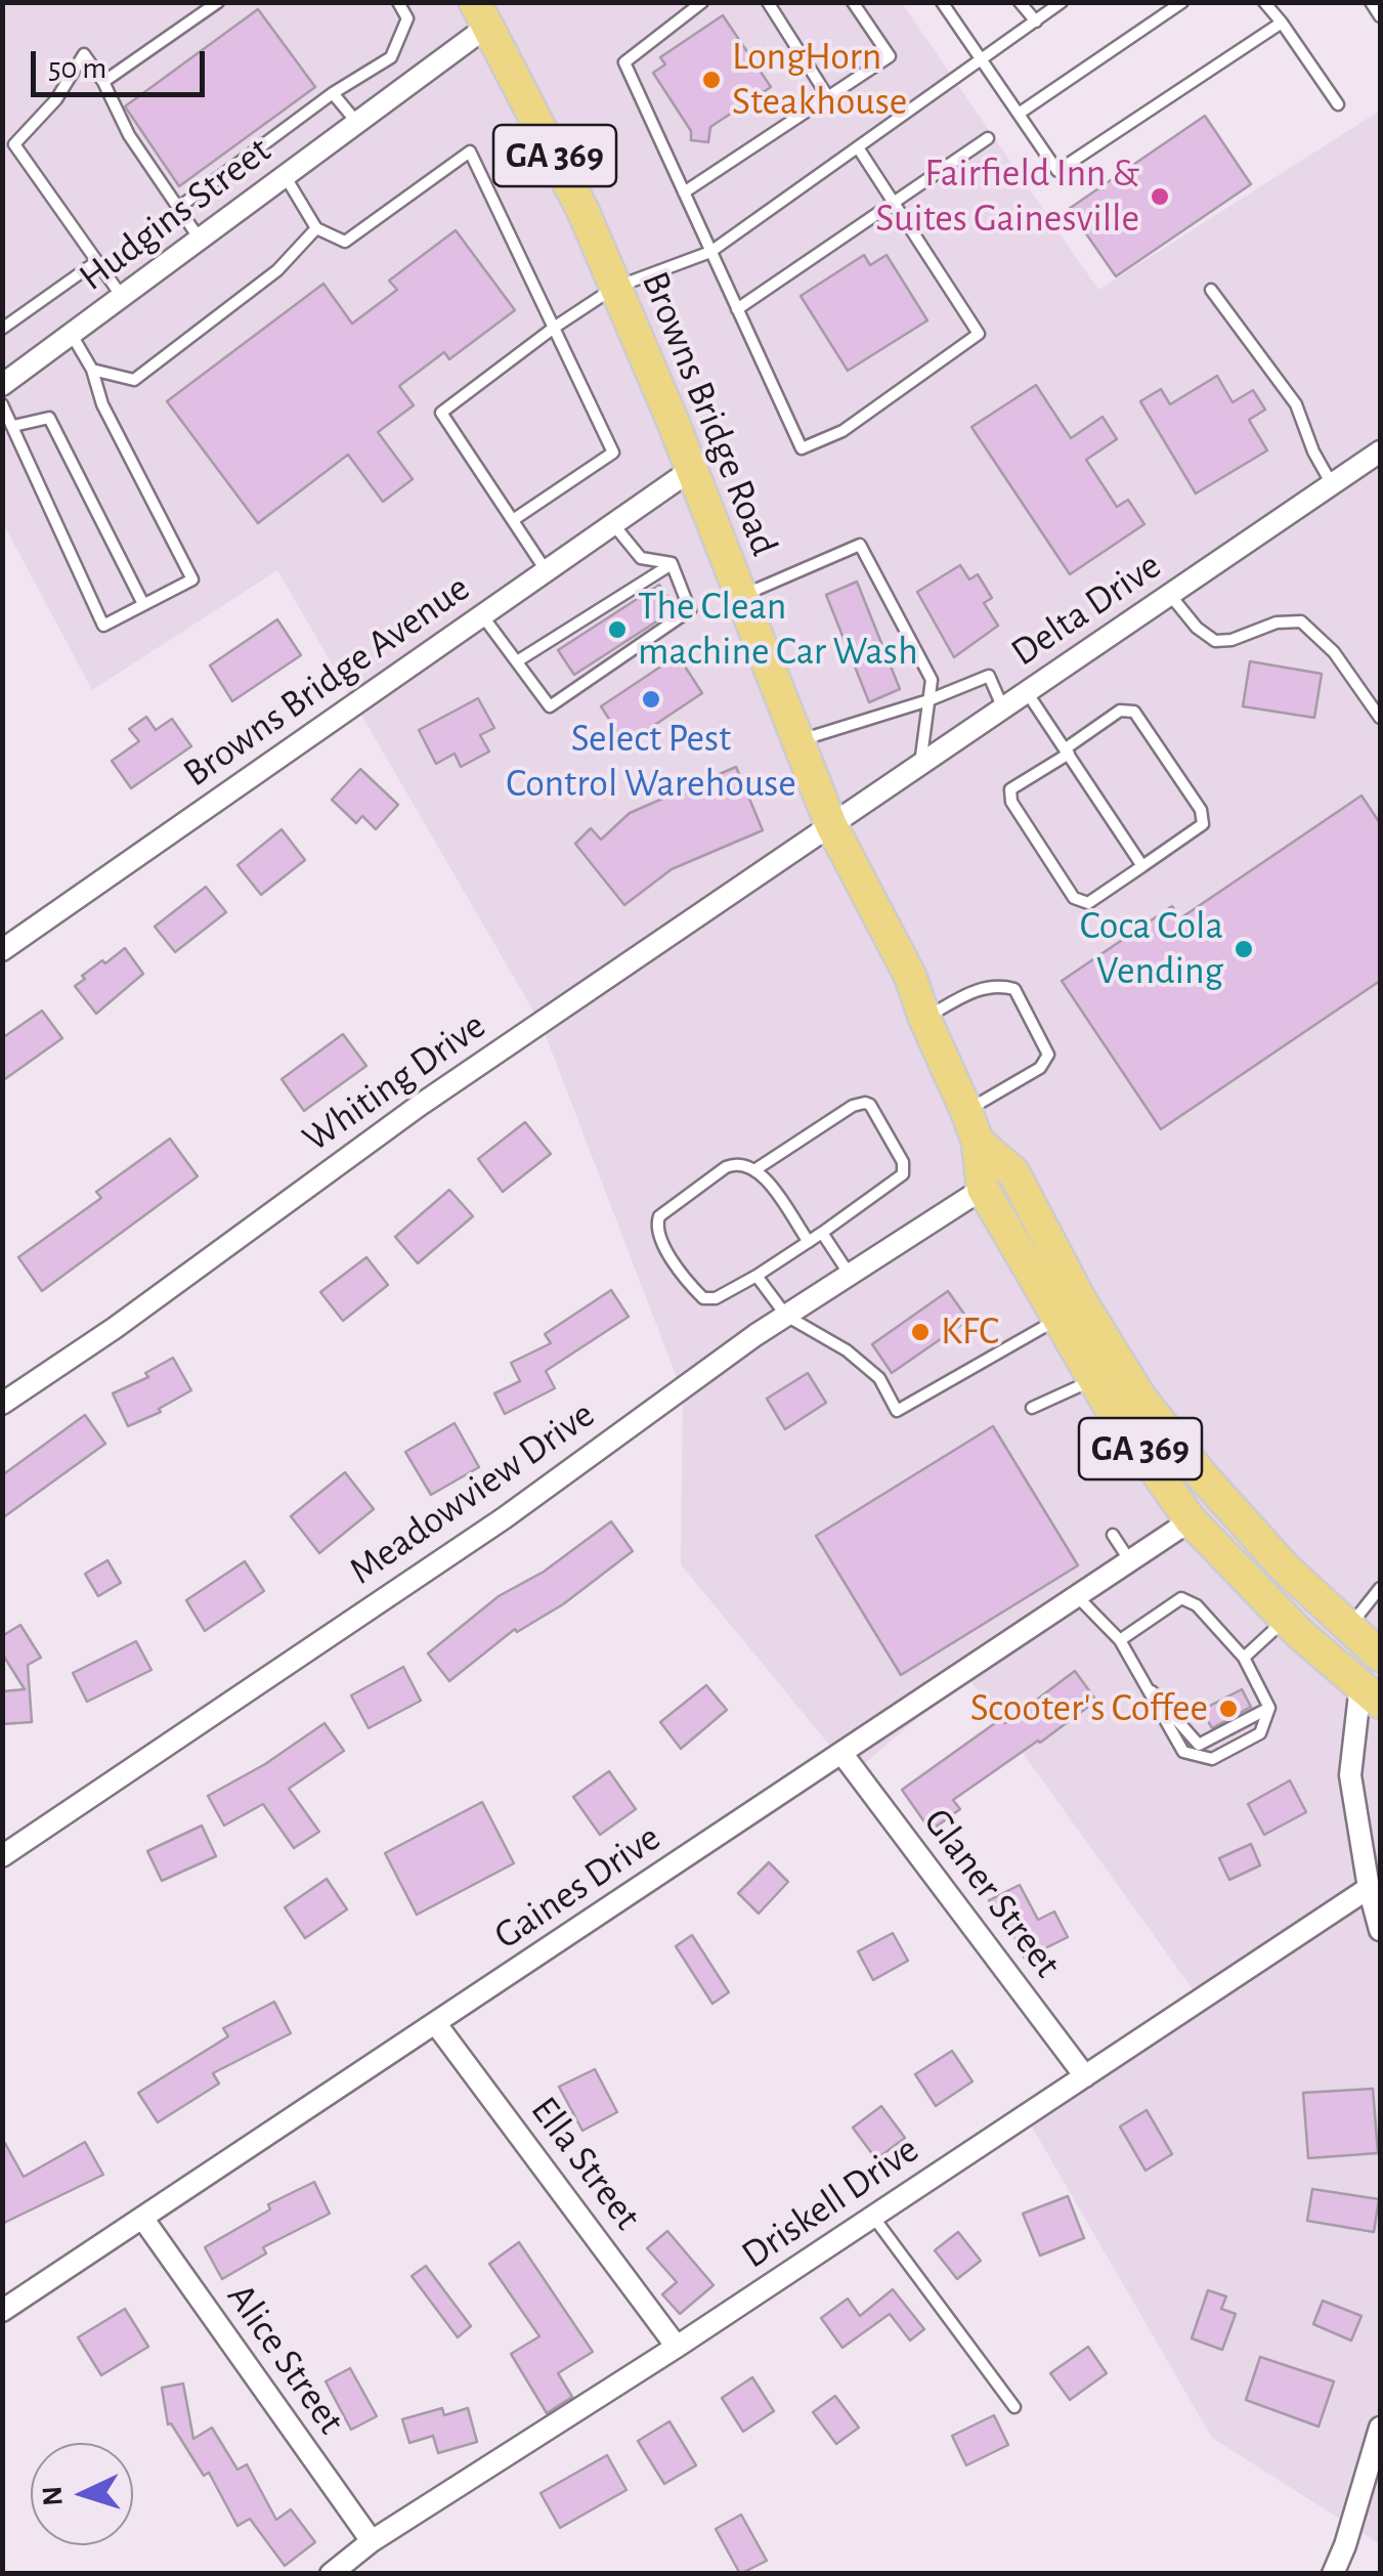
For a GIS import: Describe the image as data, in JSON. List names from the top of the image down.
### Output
{
  "streets": {
    "main road": ["GA 369", "Browns Bridge Road"],
    "street": [
      "Hudgins Street",
      "Delta Drive",
      "Browns Bridge Avenue",
      "Whiting Drive",
      "Meadowview Drive",
      "Gaines Drive",
      "Glaner Street",
      "Ella Street",
      "Driskell Drive",
      "Alice Street"
    ]
  },
  "crossings": [
    ["Hudgins Street", "Browns Bridge Road"],
    ["Browns Bridge Road", "Delta Drive"],
    ["Browns Bridge Road", "Browns Bridge Avenue"],
    ["Browns Bridge Road", "Whiting Drive"],
    ["Browns Bridge Road", "Meadowview Drive"],
    ["Browns Bridge Road", "Gaines Drive"],
    ["Delta Drive", "Whiting Drive"],
    ["Gaines Drive", "Glaner Street"],
    ["Gaines Drive", "Ella Street"],
    ["Gaines Drive", "Alice Street"],
    ["Glaner Street", "Driskell Drive"],
    ["Ella Street", "Driskell Drive"],
    ["Driskell Drive", "Alice Street"]
  ],
  "places": [
    "LongHorn Steakhouse",
    "Fairfield Inn & Suites Gainesville",
    "The Clean machine Car Wash",
    "Select Pest Control Warehouse",
    "Coca Cola Vending",
    "KFC",
    "Scooter's Coffee"
  ],
  "scale_bar": "50 m",
  "north": "left"
}
